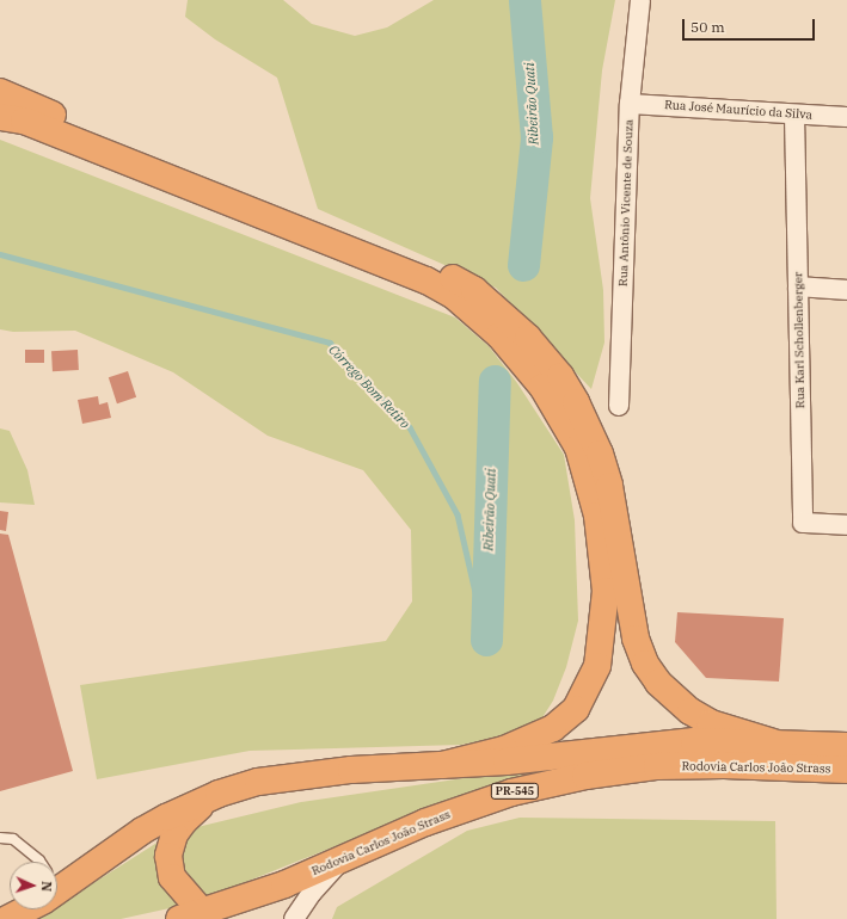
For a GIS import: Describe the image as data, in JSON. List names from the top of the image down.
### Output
{
  "streets": {
    "highway": ["Rodovia Carlos João Strass", "PR-545"],
    "street": ["Rua José Maurício da Silva", "Rua Antônio Vicente de Souza", "Rua Karl Schollenberger"]
  },
  "crossings": [
    ["Rua José Maurício da Silva", "Rua Antônio Vicente de Souza"],
    ["Rua José Maurício da Silva", "Rua Karl Schollenberger"]
  ],
  "water": ["Ribeirão Quati", "Córrego Bom Retiro"],
  "scale_bar": "50 m",
  "north": "right"
}
